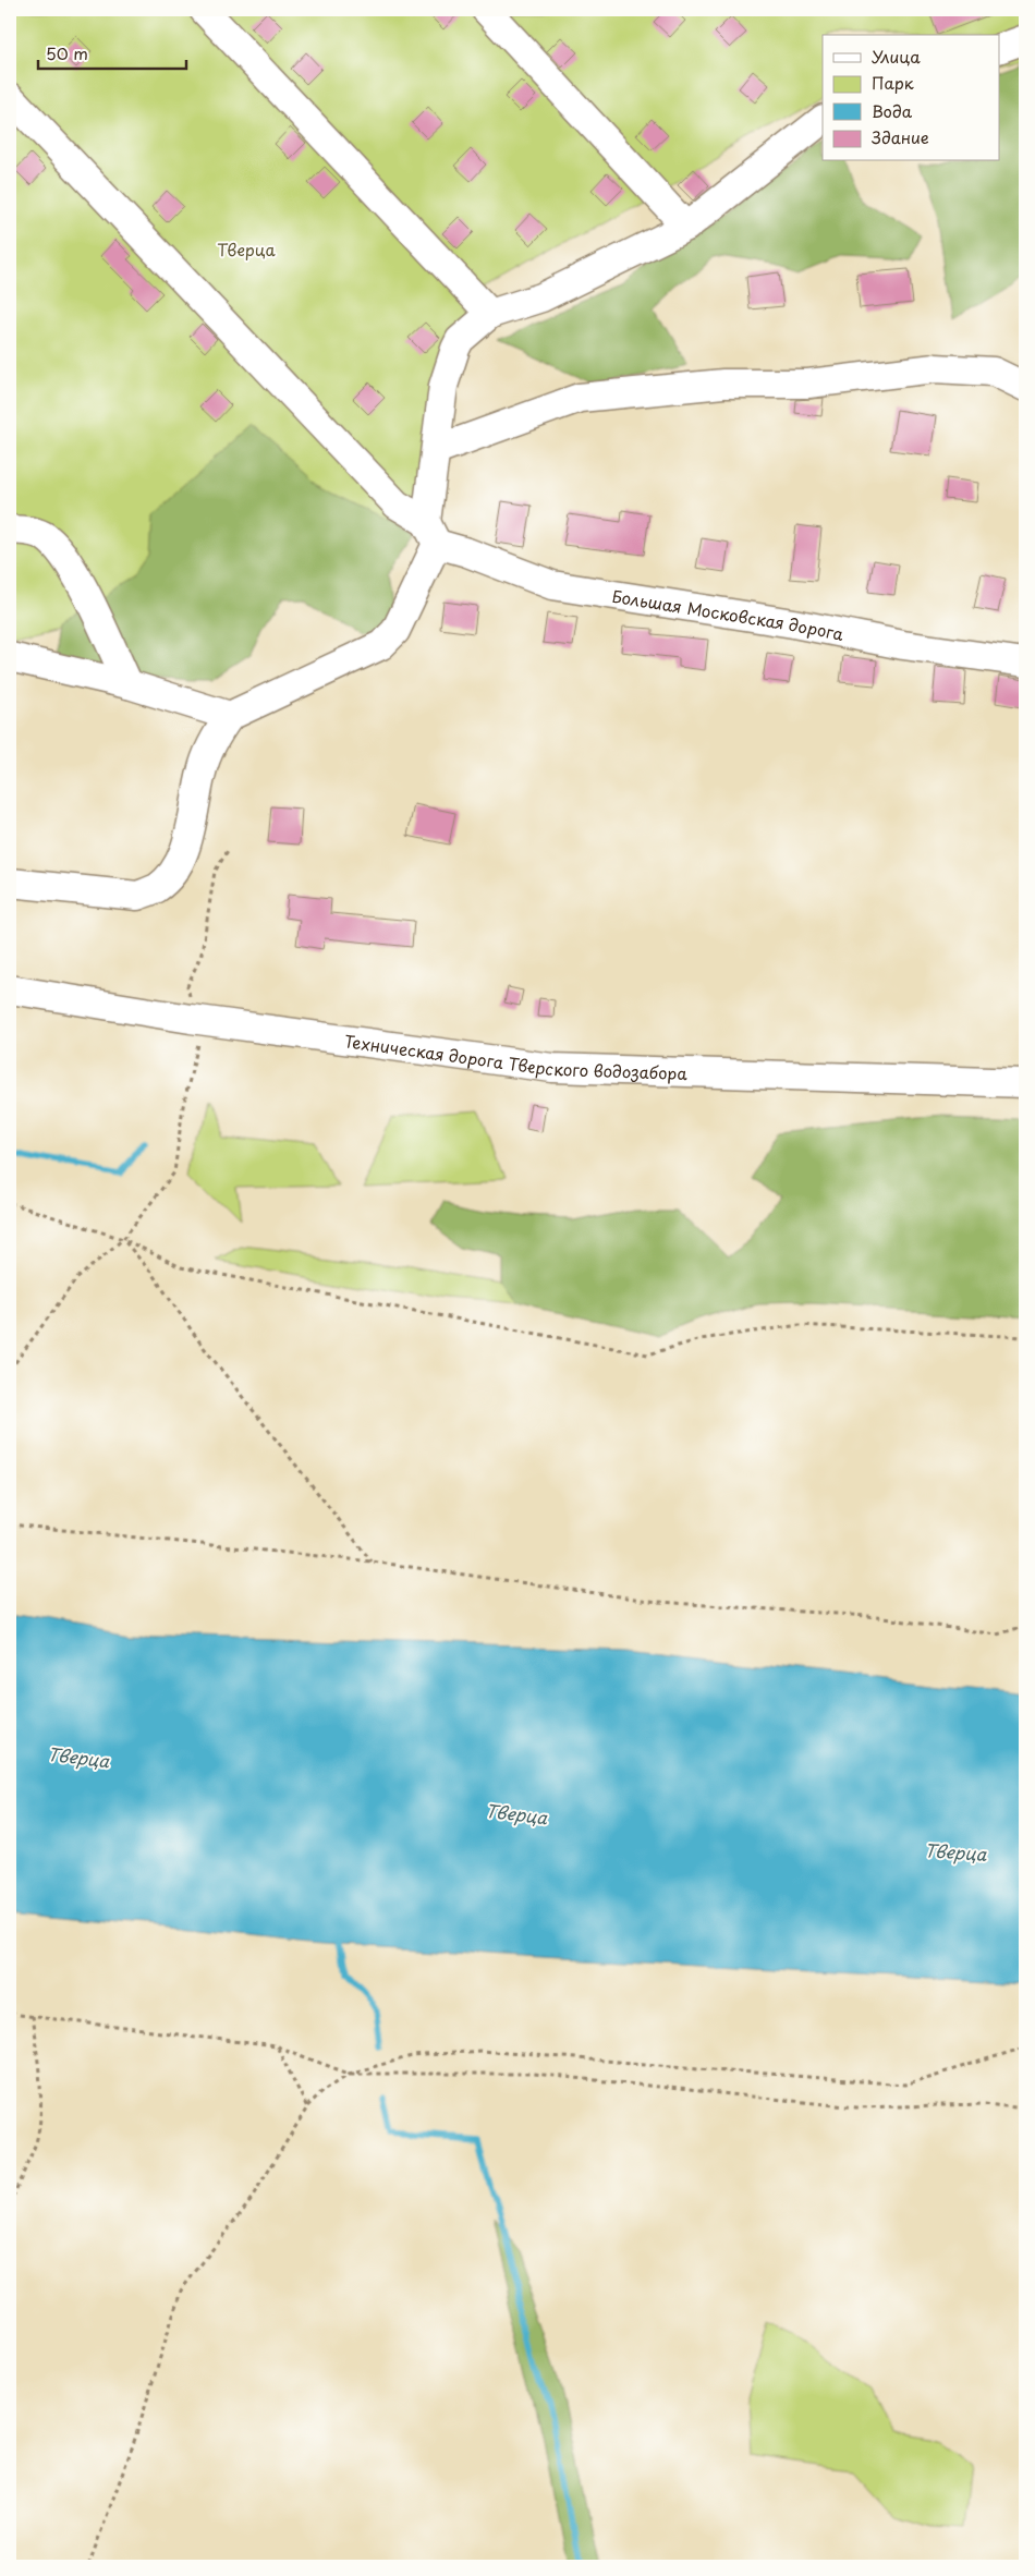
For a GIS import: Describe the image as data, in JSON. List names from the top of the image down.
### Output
{
  "streets": {
    "street": ["Большая Московская дорога", "Техническая дорога Тверского водозабора"]
  },
  "water": ["Тверца"],
  "parks": ["Тверца"],
  "legend": [
    "Улица",
    "Парк",
    "Вода",
    "Здание"
  ],
  "scale_bar": "50 m"
}
